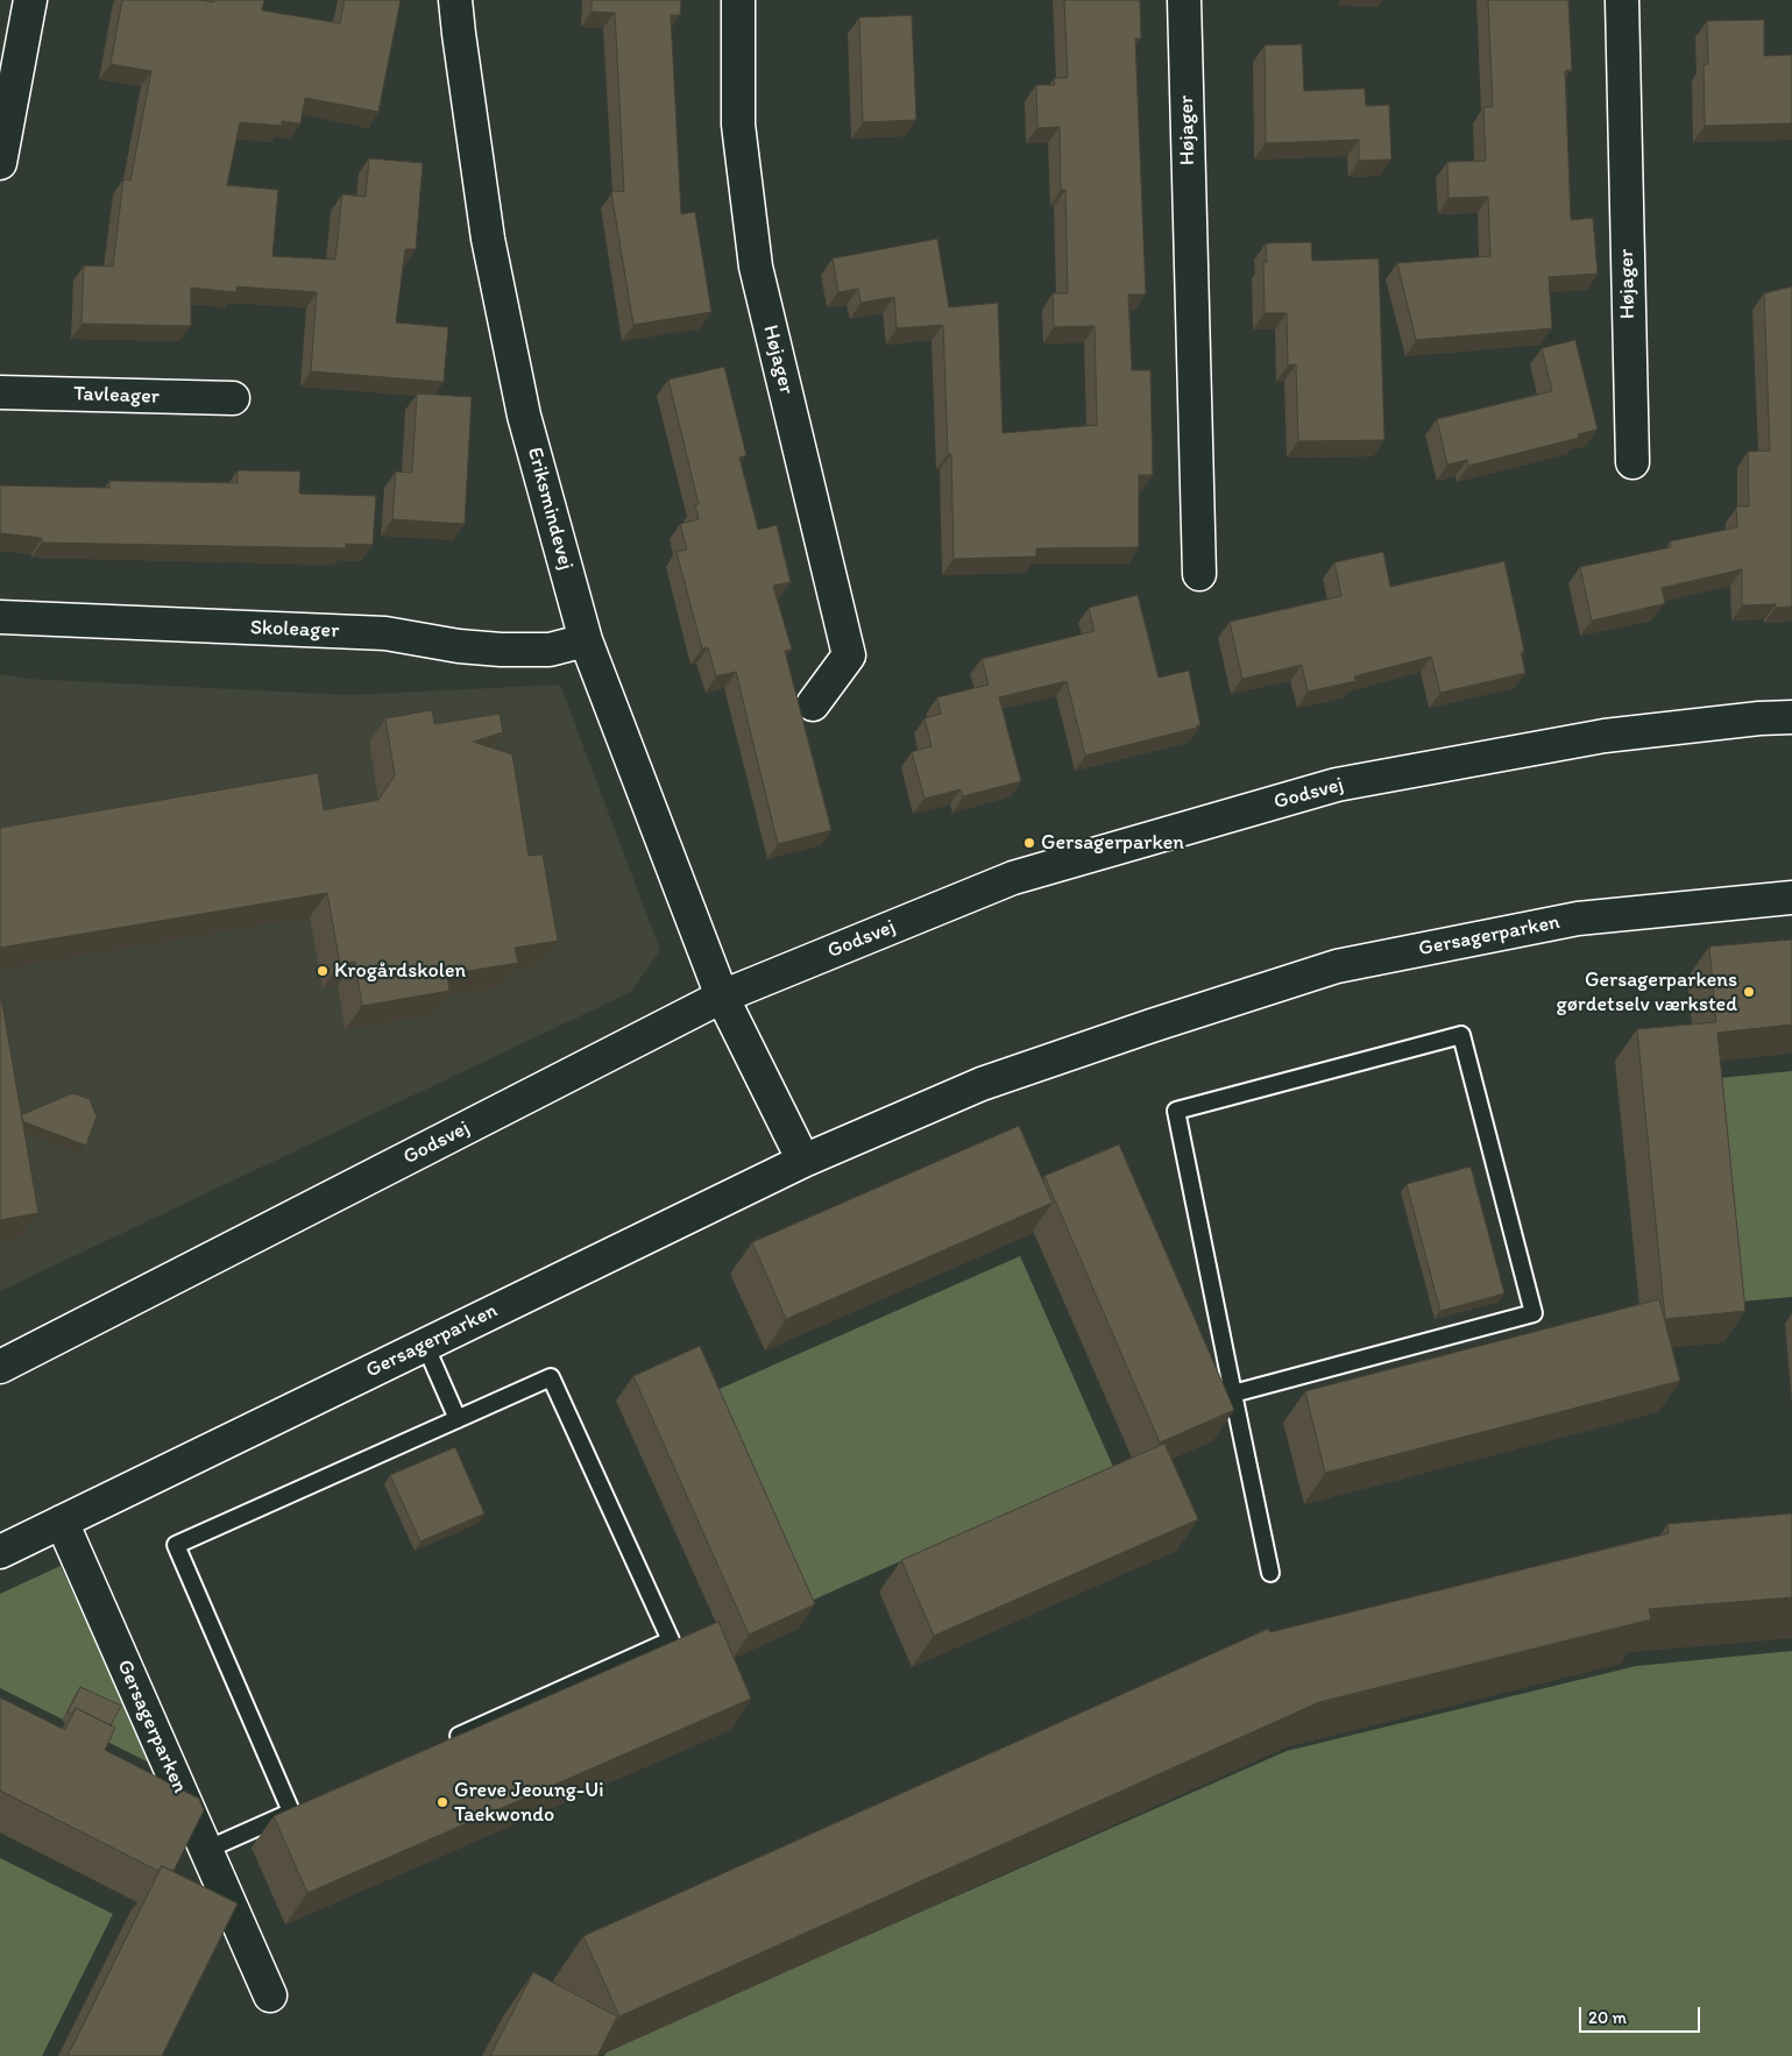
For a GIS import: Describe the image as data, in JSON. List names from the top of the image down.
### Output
{
  "streets": {
    "street": [
      "Højager",
      "Tavleager",
      "Eriksmindevej",
      "Skoleager",
      "Godsvej",
      "Gersagerparken"
    ]
  },
  "crossings": [
    ["Eriksmindevej", "Skoleager"],
    ["Eriksmindevej", "Godsvej"]
  ],
  "places": [
    "Gersagerparken",
    "Krogårdskolen",
    "Gersagerparkens gørdetselv værksted",
    "Greve Jeoung-Ui Taekwondo"
  ],
  "scale_bar": "20 m"
}
